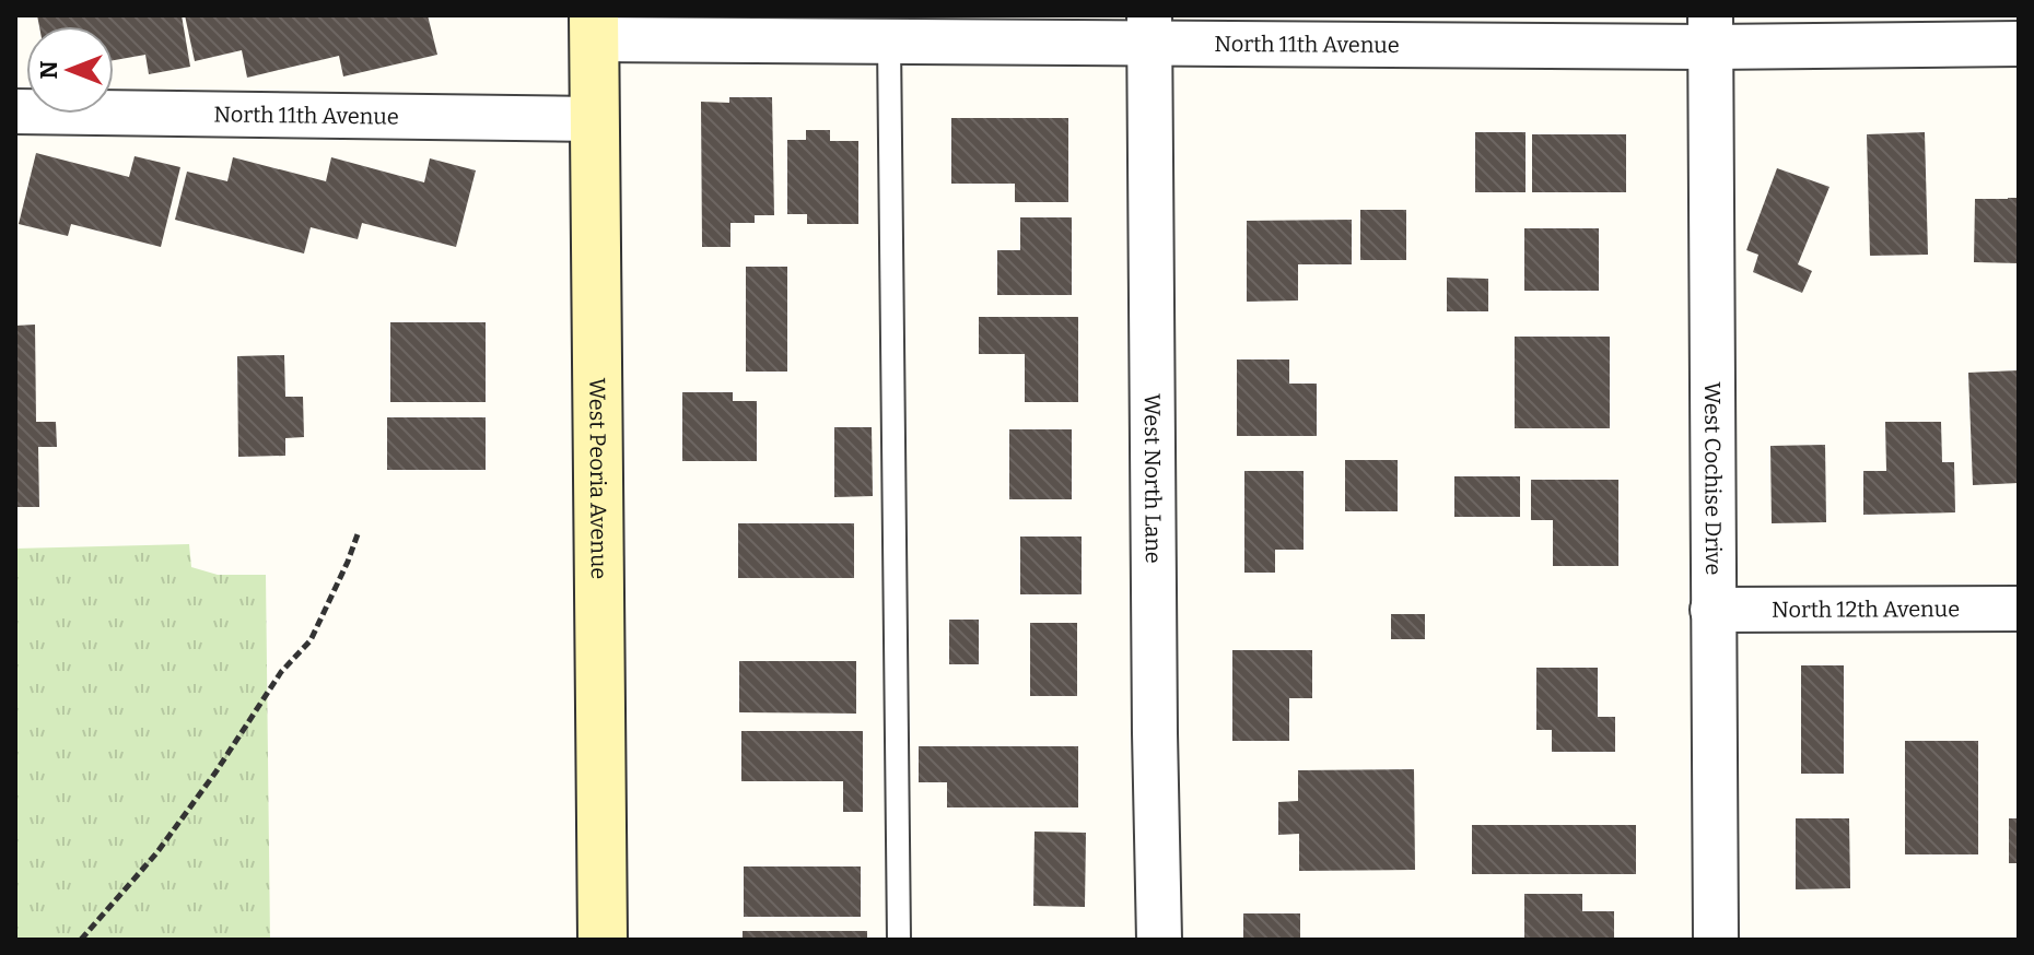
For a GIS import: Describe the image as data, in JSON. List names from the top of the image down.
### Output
{
  "streets": {
    "main road": ["West Peoria Avenue"],
    "street": [
      "North 11th Avenue",
      "West North Lane",
      "West Cochise Drive",
      "North 12th Avenue"
    ]
  },
  "crossings": [
    ["North 11th Avenue", "West Peoria Avenue"],
    ["North 11th Avenue", "West North Lane"],
    ["North 11th Avenue", "West Cochise Drive"],
    ["West Cochise Drive", "North 12th Avenue"]
  ],
  "north": "left"
}
